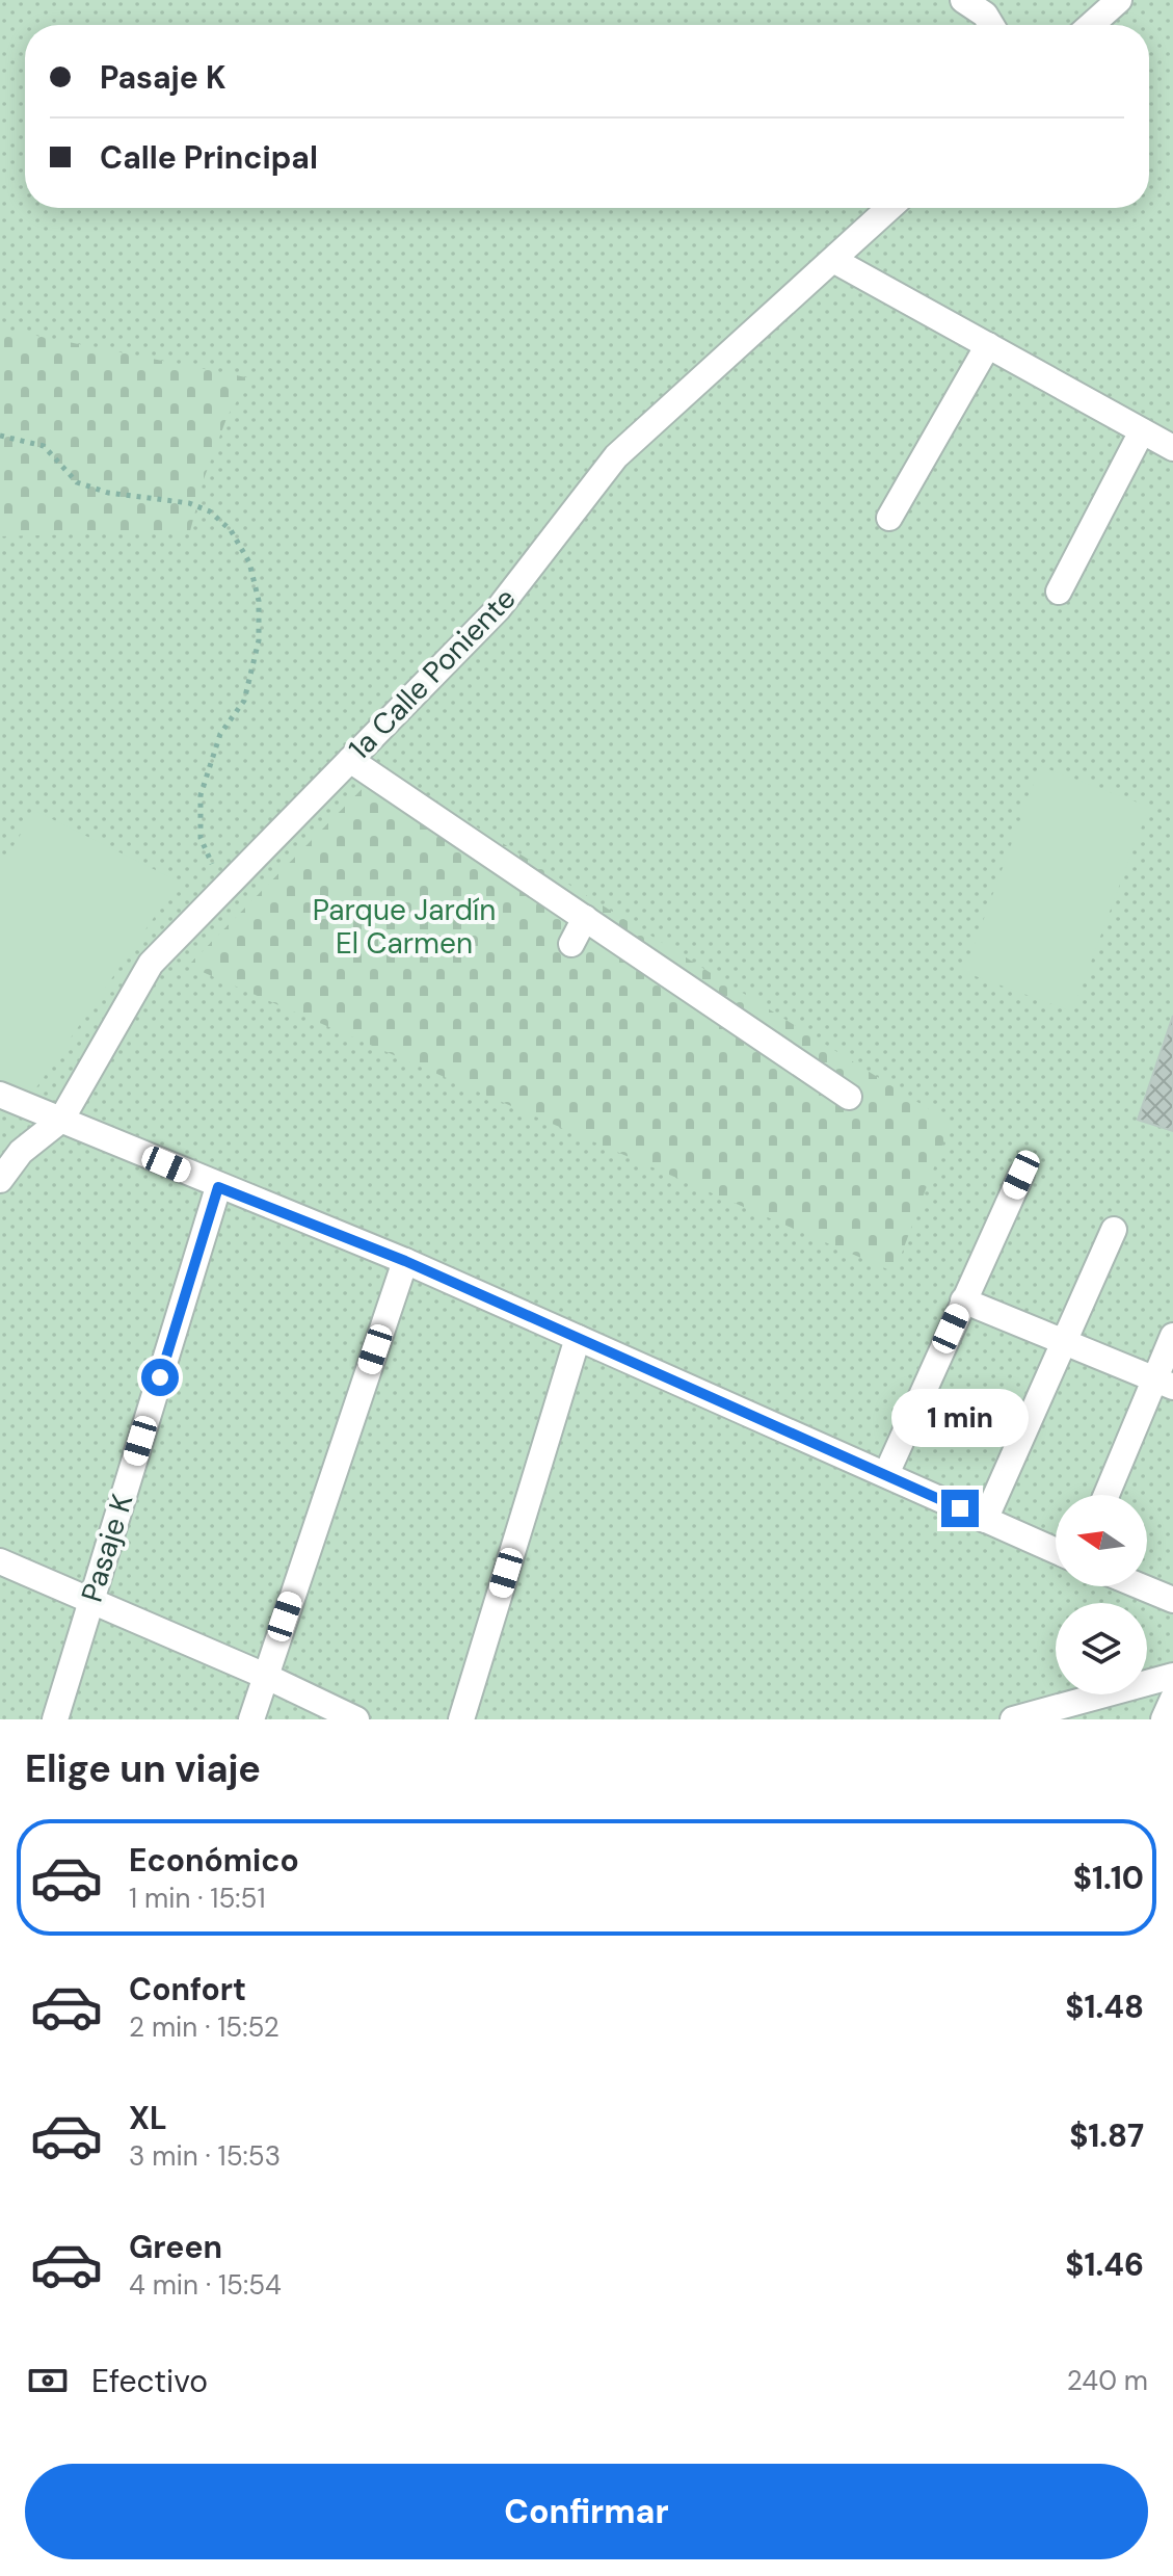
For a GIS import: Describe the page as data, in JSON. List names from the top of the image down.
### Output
{
  "streets": {
    "street": ["1a Calle Poniente", "Pasaje K"]
  },
  "parks": ["Parque Jardín El Carmen"],
  "north": "left",
  "page": {
    "banner": ["Pasaje K", "Calle Principal"],
    "bubble": "1 min",
    "heading": "Elige un viaje",
    "list": [
      {
        "name": "Económico",
        "note": "1 min · 15:51",
        "value": "$1.10"
      },
      {
        "name": "Confort",
        "note": "2 min · 15:52",
        "value": "$1.48"
      },
      {
        "name": "XL",
        "note": "3 min · 15:53",
        "value": "$1.87"
      },
      {
        "name": "Green",
        "note": "4 min · 15:54",
        "value": "$1.46"
      }
    ],
    "pay": ["Efectivo", "240 m"],
    "buttons": "Confirmar"
  }
}
